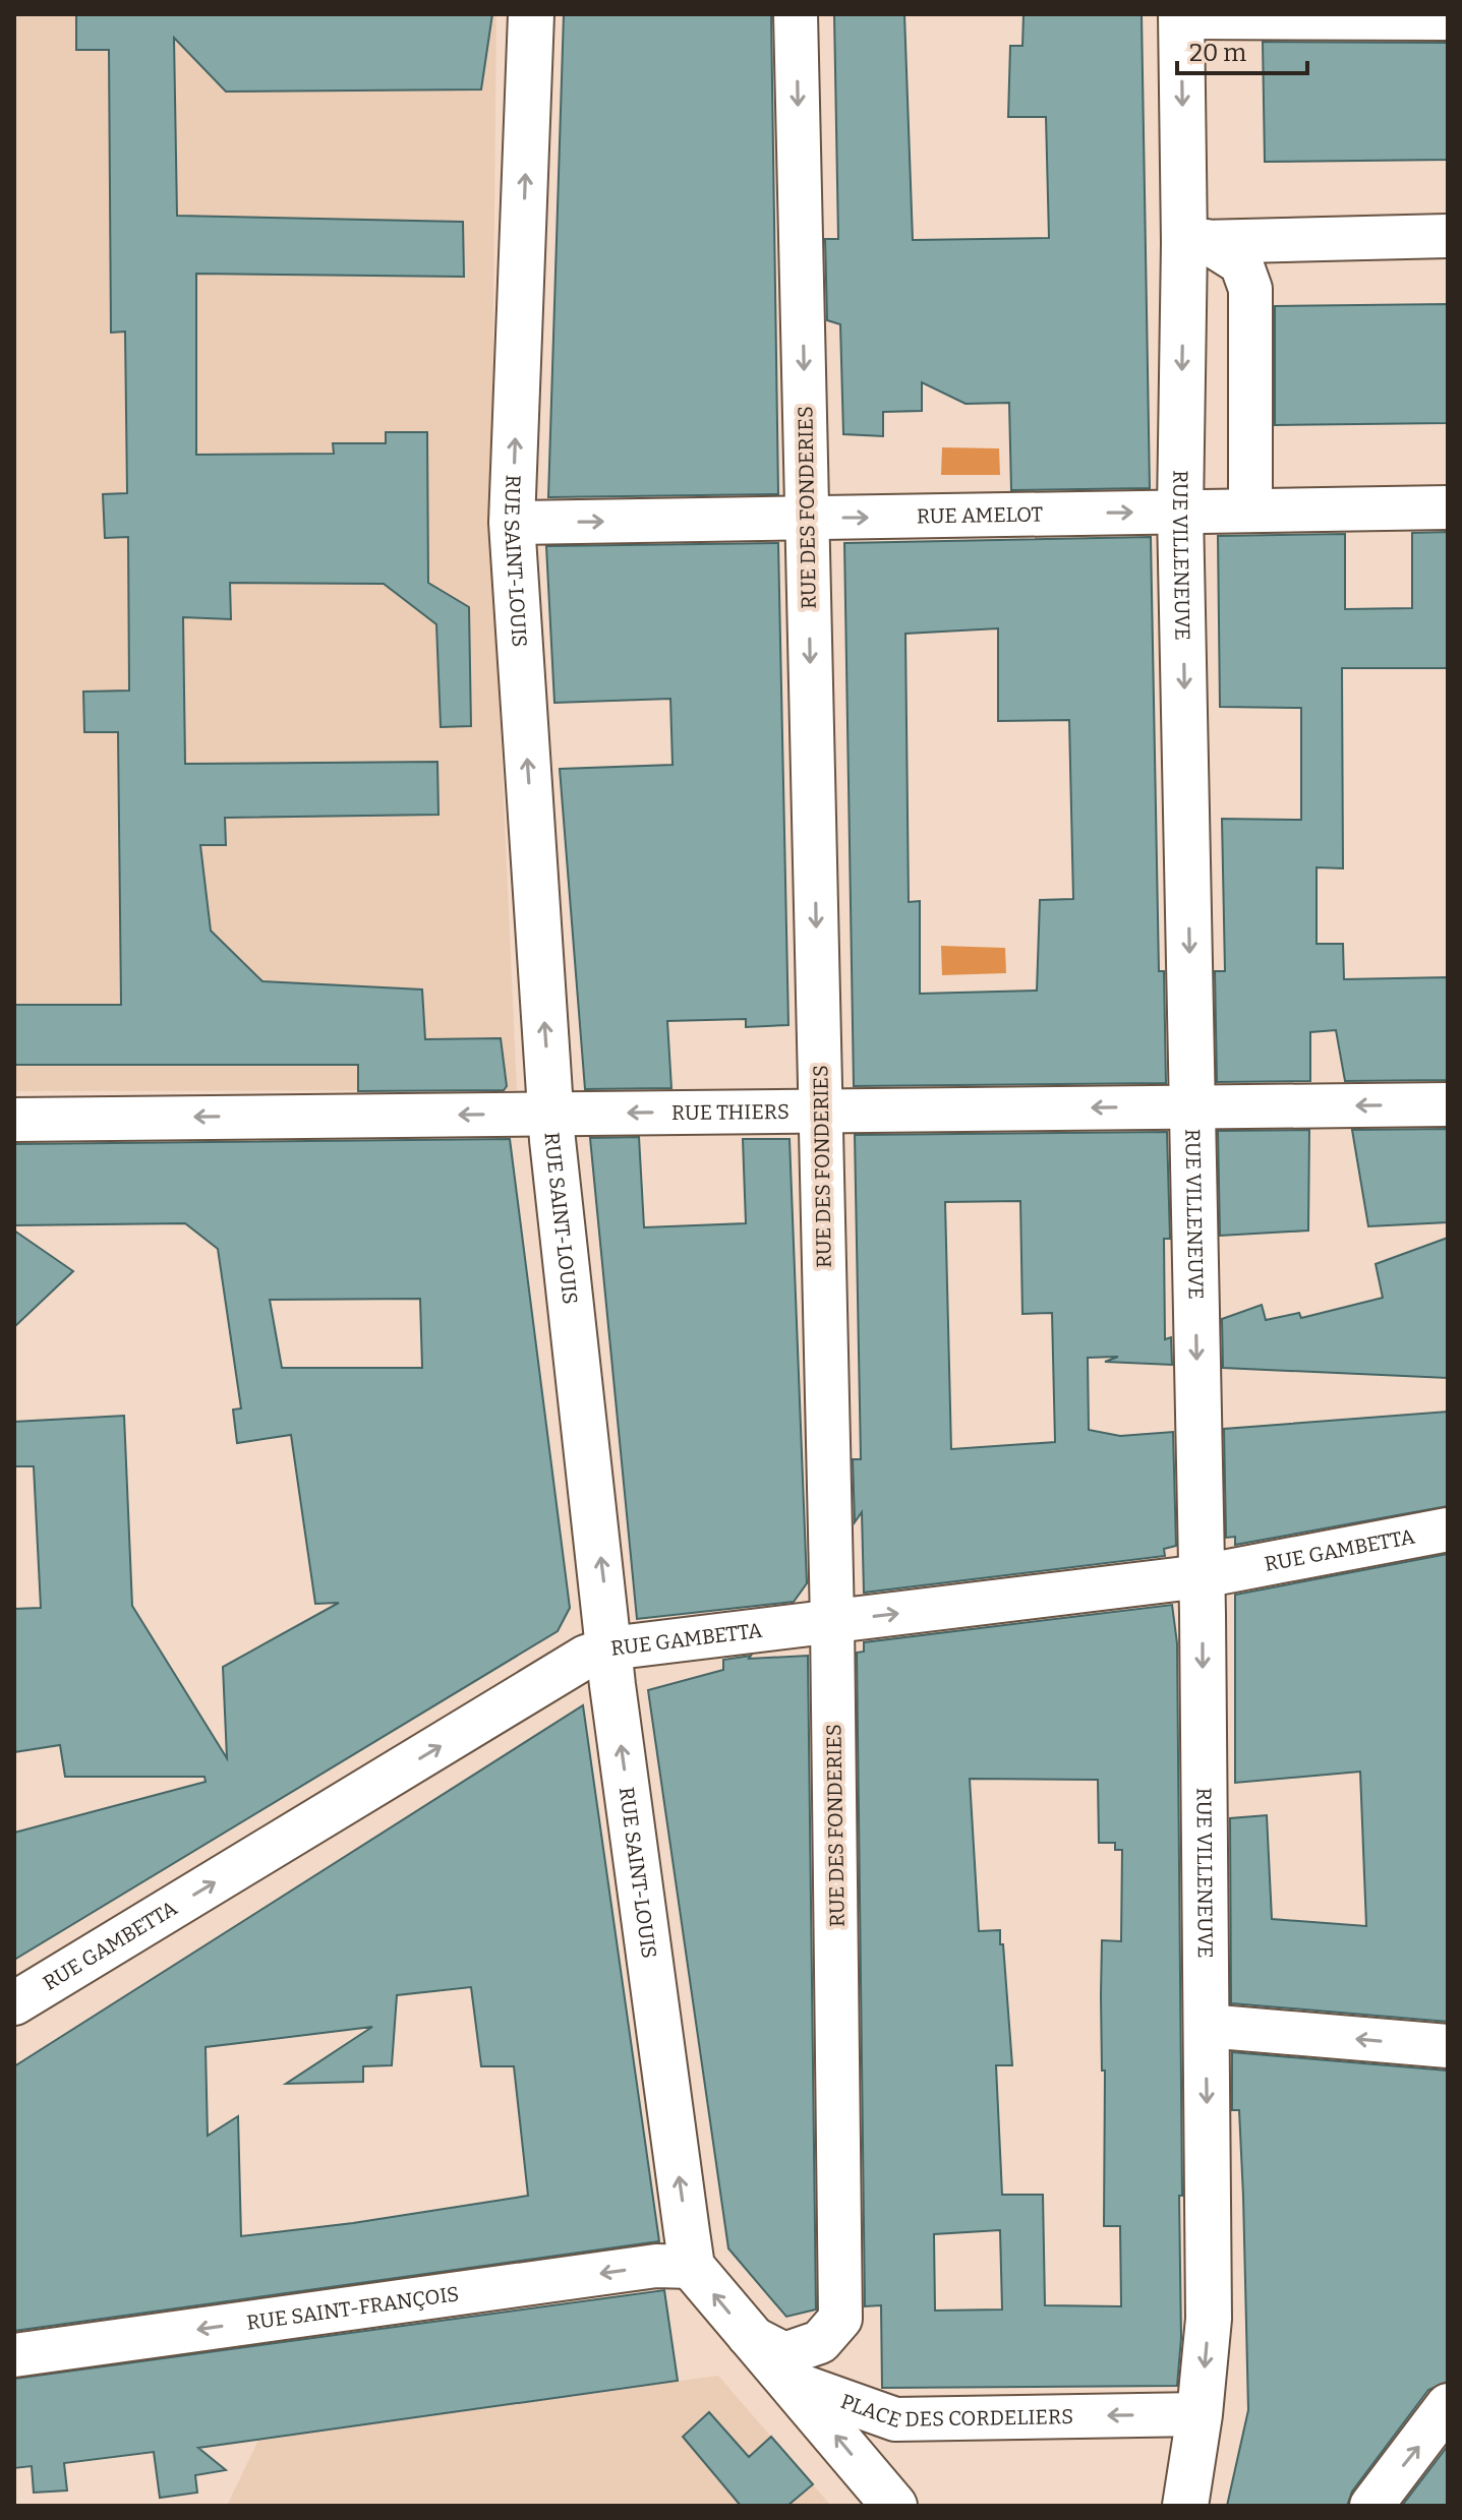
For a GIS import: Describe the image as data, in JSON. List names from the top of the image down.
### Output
{
  "streets": {
    "street": [
      "RUE DES FONDERIES",
      "RUE AMELOT",
      "RUE VILLENEUVE",
      "RUE SAINT-LOUIS",
      "RUE THIERS",
      "RUE GAMBETTA",
      "RUE SAINT-FRANÇOIS",
      "PLACE DES CORDELIERS"
    ]
  },
  "crossings": [
    ["RUE DES FONDERIES", "RUE AMELOT"],
    ["RUE DES FONDERIES", "RUE THIERS"],
    ["RUE DES FONDERIES", "RUE GAMBETTA"],
    ["RUE AMELOT", "RUE VILLENEUVE"],
    ["RUE AMELOT", "RUE SAINT-LOUIS"],
    ["RUE VILLENEUVE", "RUE THIERS"],
    ["RUE VILLENEUVE", "RUE GAMBETTA"],
    ["RUE VILLENEUVE", "PLACE DES CORDELIERS"],
    ["RUE SAINT-LOUIS", "RUE THIERS"],
    ["RUE SAINT-LOUIS", "RUE GAMBETTA"],
    ["RUE SAINT-LOUIS", "RUE SAINT-FRANÇOIS"]
  ],
  "one_way": [
    "RUE DES FONDERIES",
    "RUE AMELOT",
    "RUE VILLENEUVE",
    "RUE SAINT-LOUIS",
    "RUE THIERS",
    "RUE GAMBETTA",
    "RUE SAINT-FRANÇOIS",
    "PLACE DES CORDELIERS"
  ],
  "scale_bar": "20 m"
}
